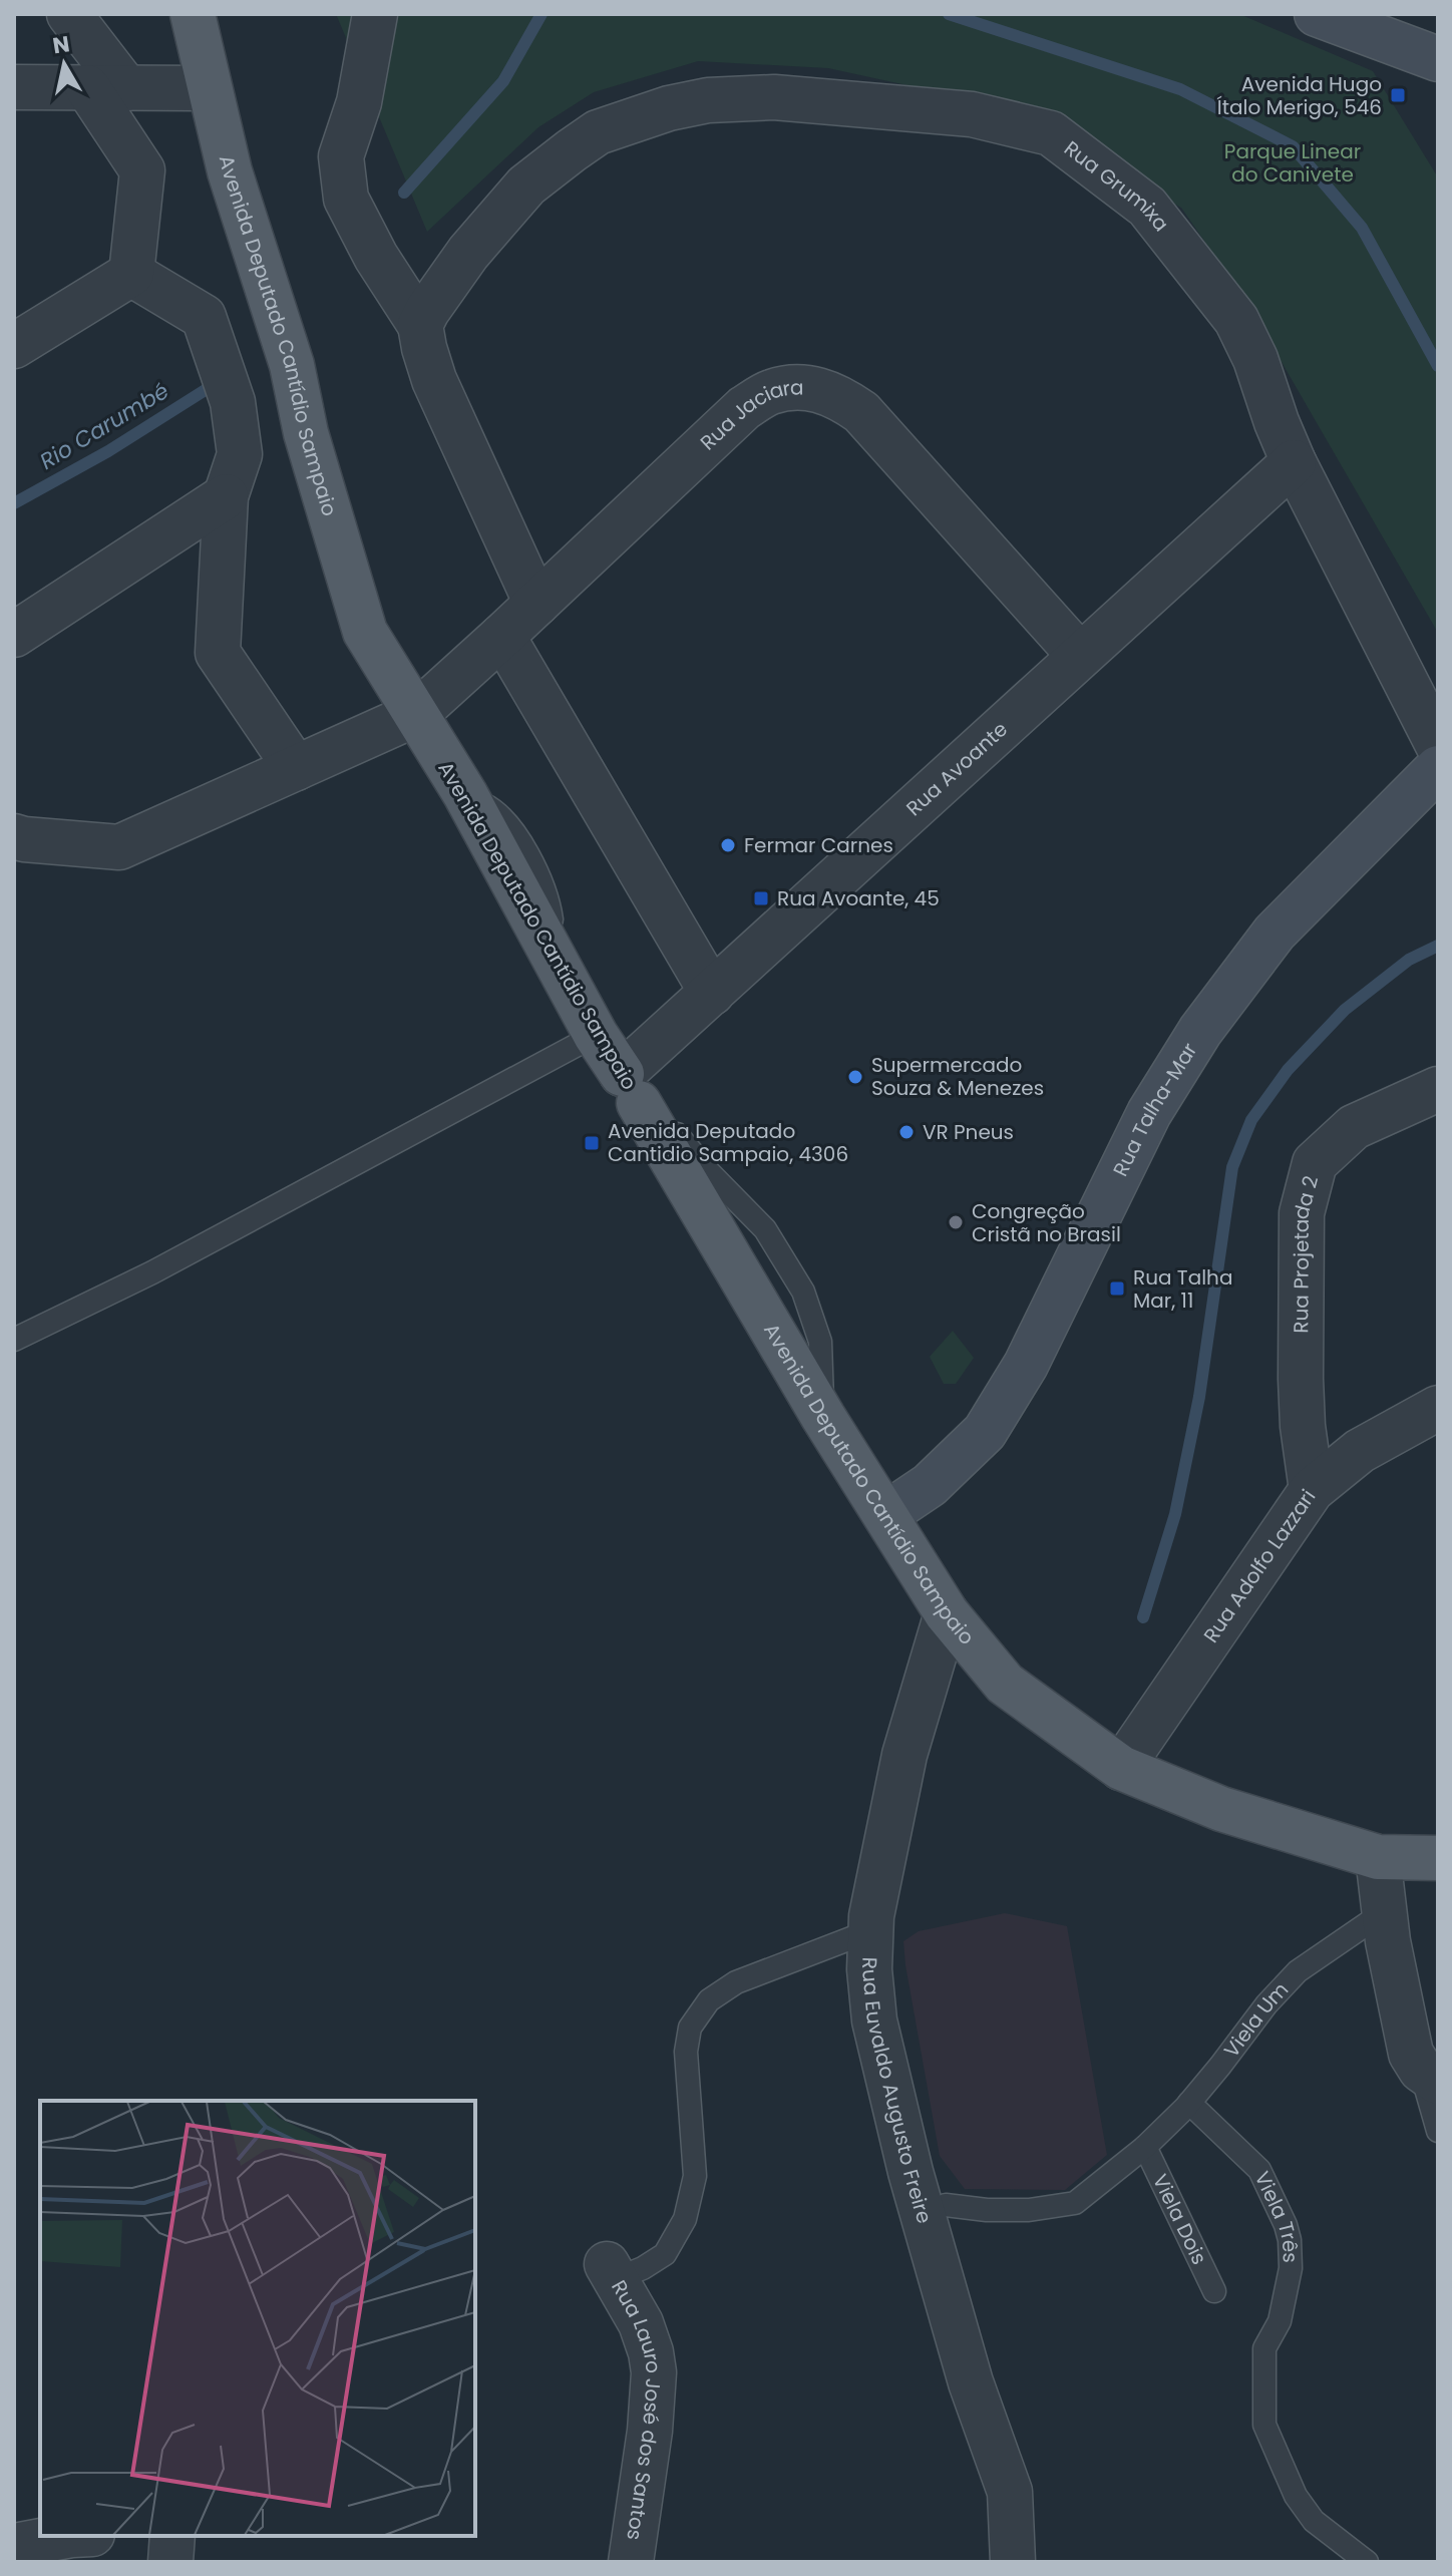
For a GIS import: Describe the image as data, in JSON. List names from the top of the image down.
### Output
{
  "streets": {
    "main road": ["Avenida Deputado Cantídio Sampaio"],
    "street": [
      "Rua Grumixa",
      "Rua Jaciara",
      "Rua Avoante",
      "Rua Talha-Mar",
      "Rua Projetada 2",
      "Rua Adolfo Lazzari",
      "Rua Euvaldo Augusto Freire",
      "Rua Lauro José dos Santos"
    ],
    "lane": ["Viela Um", "Viela Dois", "Viela Três"]
  },
  "crossings": [
    ["Rua Grumixa", "Rua Avoante"],
    ["Avenida Deputado Cantídio Sampaio", "Rua Jaciara"],
    ["Avenida Deputado Cantídio Sampaio", "Rua Avoante"],
    ["Avenida Deputado Cantídio Sampaio", "Rua Talha-Mar"],
    ["Avenida Deputado Cantídio Sampaio", "Rua Adolfo Lazzari"],
    ["Avenida Deputado Cantídio Sampaio", "Rua Euvaldo Augusto Freire"],
    ["Rua Jaciara", "Rua Avoante"],
    ["Rua Projetada 2", "Rua Adolfo Lazzari"],
    ["Viela Um", "Viela Dois"],
    ["Viela Um", "Viela Três"]
  ],
  "water": ["Rio Carumbé"],
  "parks": ["Parque Linear do Canivete"],
  "places": {
    "transit": [
      "Avenida Hugo Ítalo Merigo, 546",
      "Rua Avoante, 45",
      "Avenida Deputado Cantidio Sampaio, 4306",
      "Rua Talha Mar, 11"
    ],
    "other": [
      "Fermar Carnes",
      "Supermercado Souza & Menezes",
      "VR Pneus",
      "Congreção Cristã no Brasil"
    ]
  },
  "north": "top"
}
